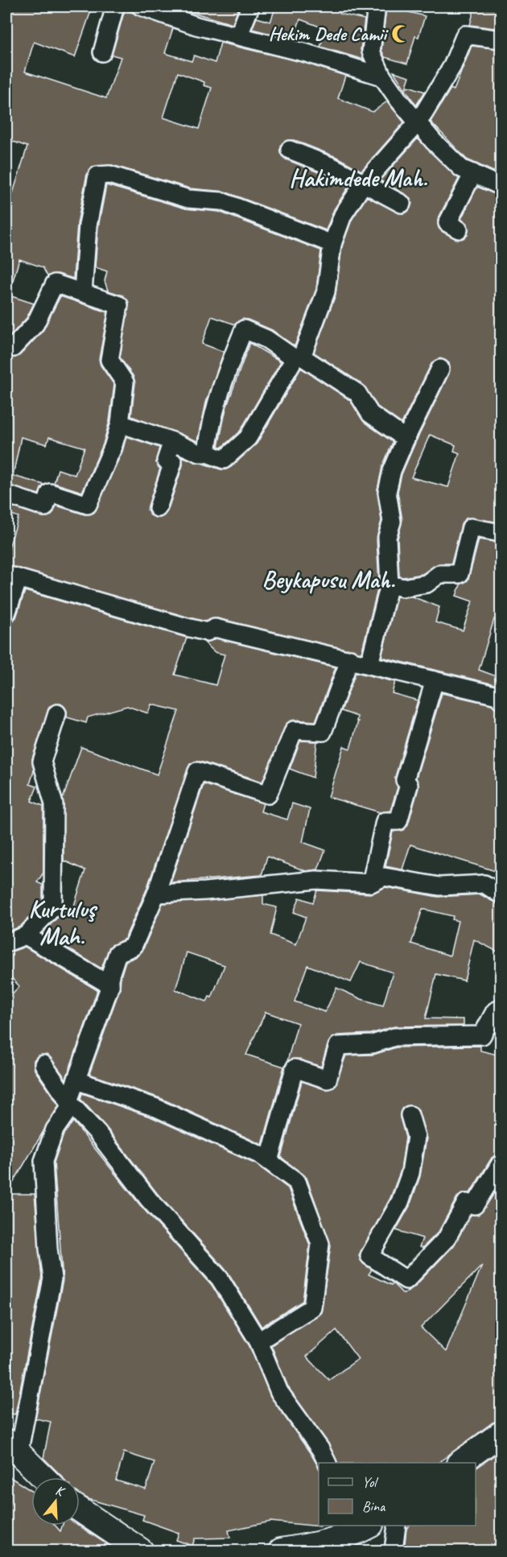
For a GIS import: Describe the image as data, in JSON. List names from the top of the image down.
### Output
{
  "districts": ["Hakimdede Mah.", "Beykapusu Mah.", "Kurtuluş Mah."],
  "places": {
    "mosque": ["Hekim Dede Camii"]
  },
  "legend": ["Yol", "Bina"],
  "north": "top"
}
